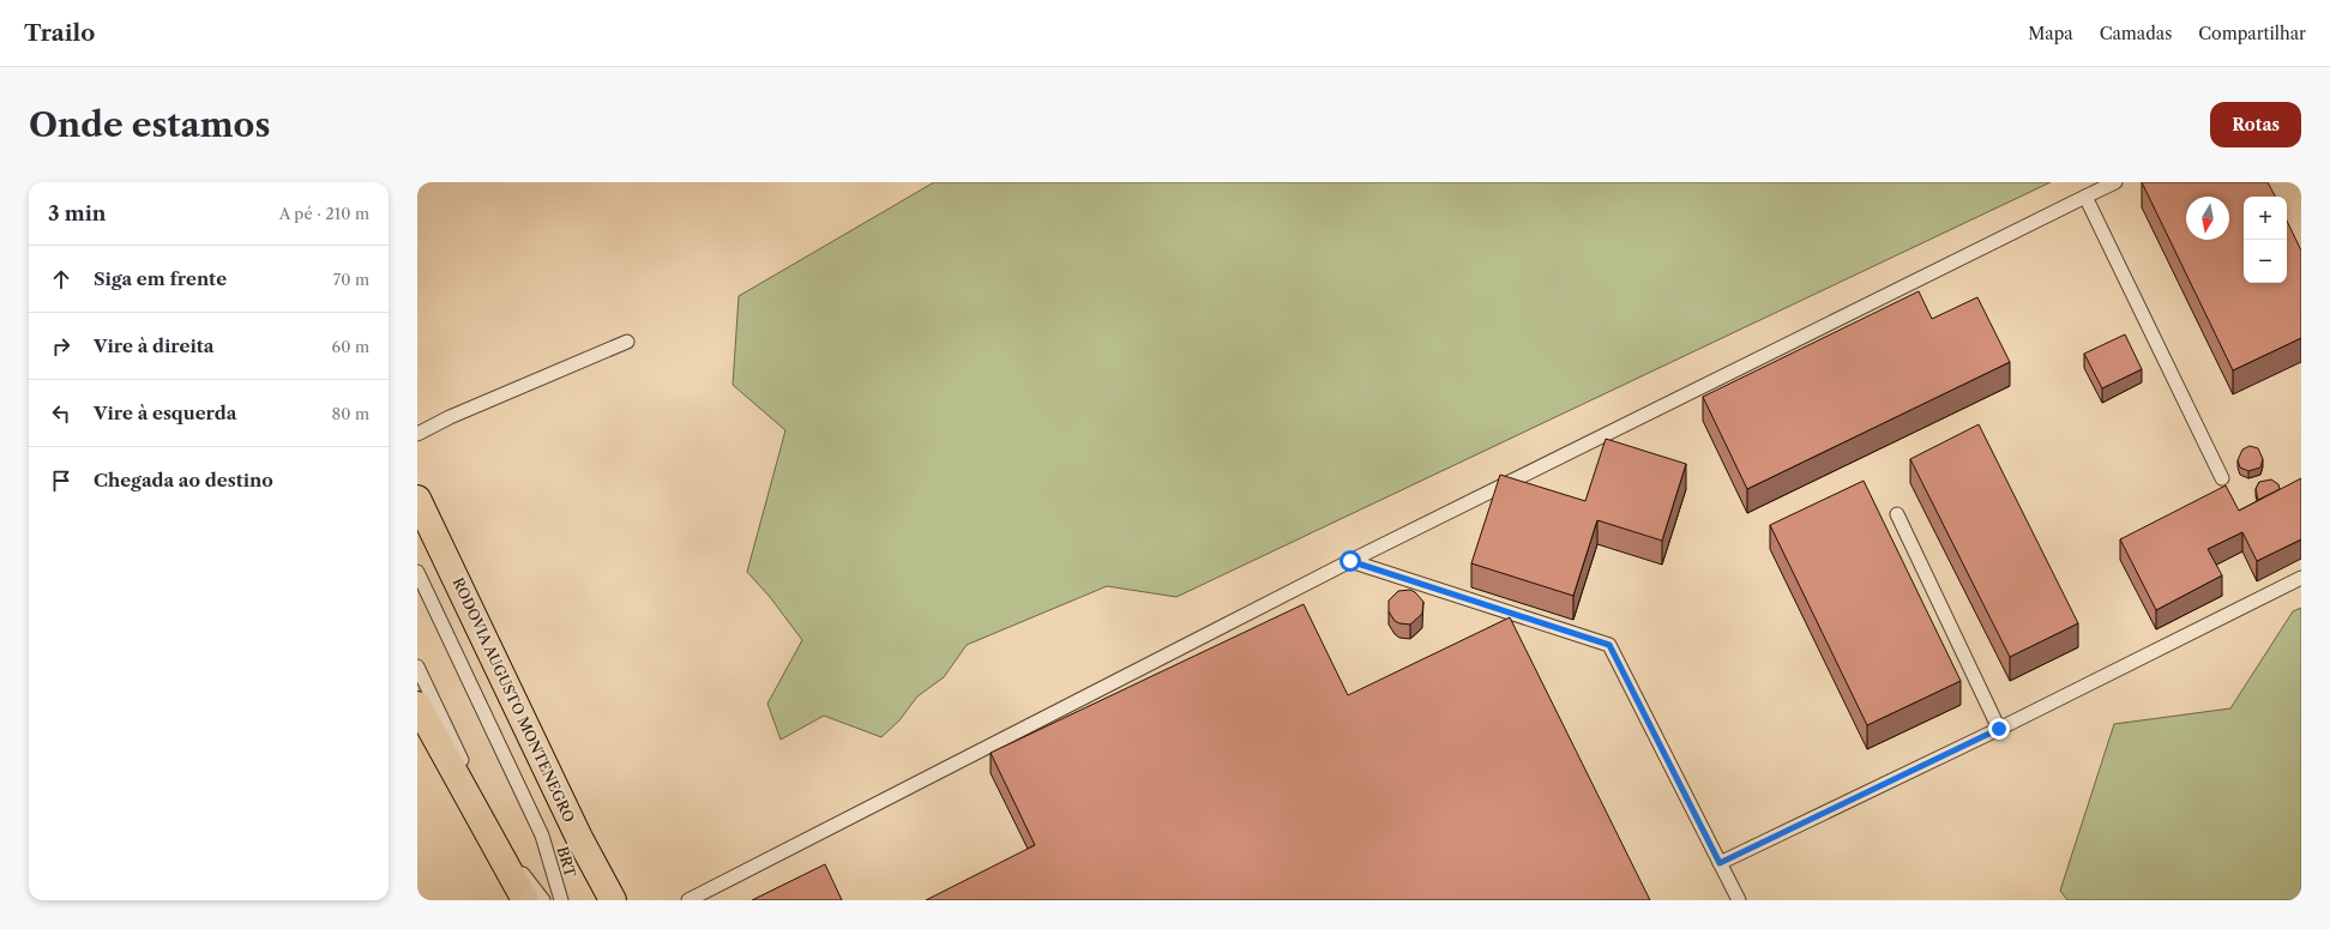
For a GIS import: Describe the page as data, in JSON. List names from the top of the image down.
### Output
{
  "streets": {
    "main road": ["RODOVIA AUGUSTO MONTENEGRO"],
    "lane": ["BRT"]
  },
  "north": "bottom",
  "page": {
    "header": "Trailo",
    "nav": ["Mapa", "Camadas", "Compartilhar"],
    "buttons": "Rotas",
    "title": "Onde estamos",
    "heading": ["3 min", "A pé · 210 m"],
    "map_buttons": ["+", "−"],
    "list": [
      ["Siga em frente", "70 m"],
      ["Vire à direita", "60 m"],
      ["Vire à esquerda", "80 m"],
      "Chegada ao destino"
    ]
  }
}
